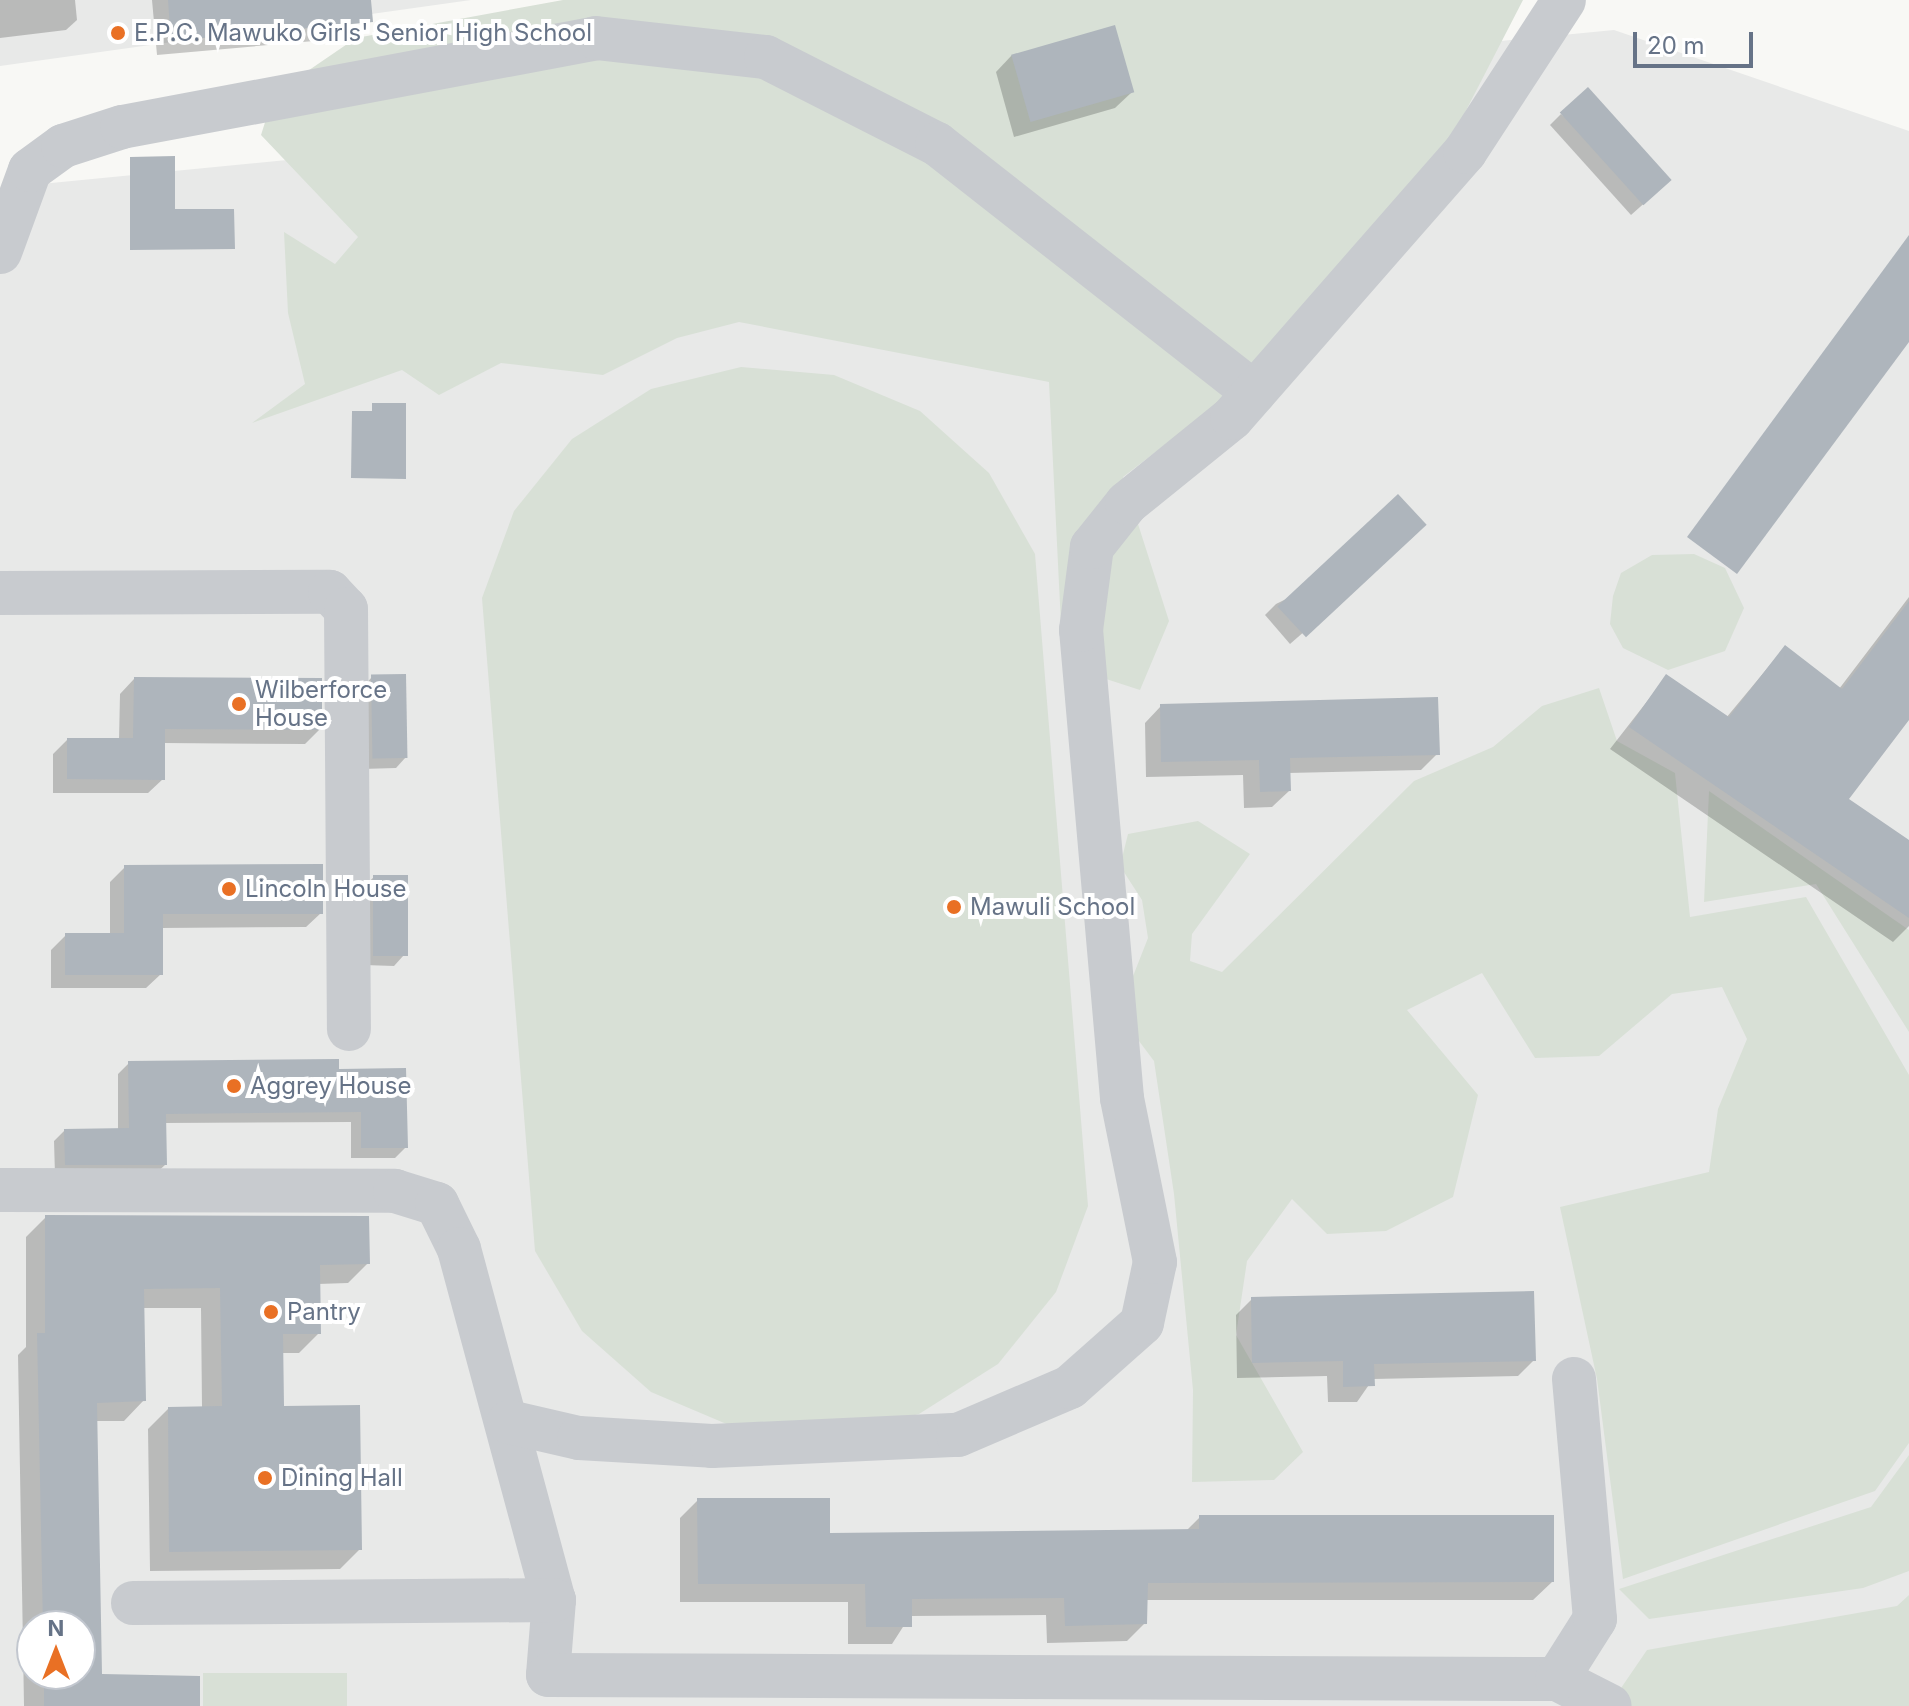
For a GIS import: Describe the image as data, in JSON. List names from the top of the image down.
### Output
{
  "places": [
    "E.P.C. Mawuko Girls' Senior High School",
    "Wilberforce House",
    "Lincoln House",
    "Mawuli School",
    "Aggrey House",
    "Pantry",
    "Dining Hall"
  ],
  "scale_bar": "20 m",
  "north": "top"
}
